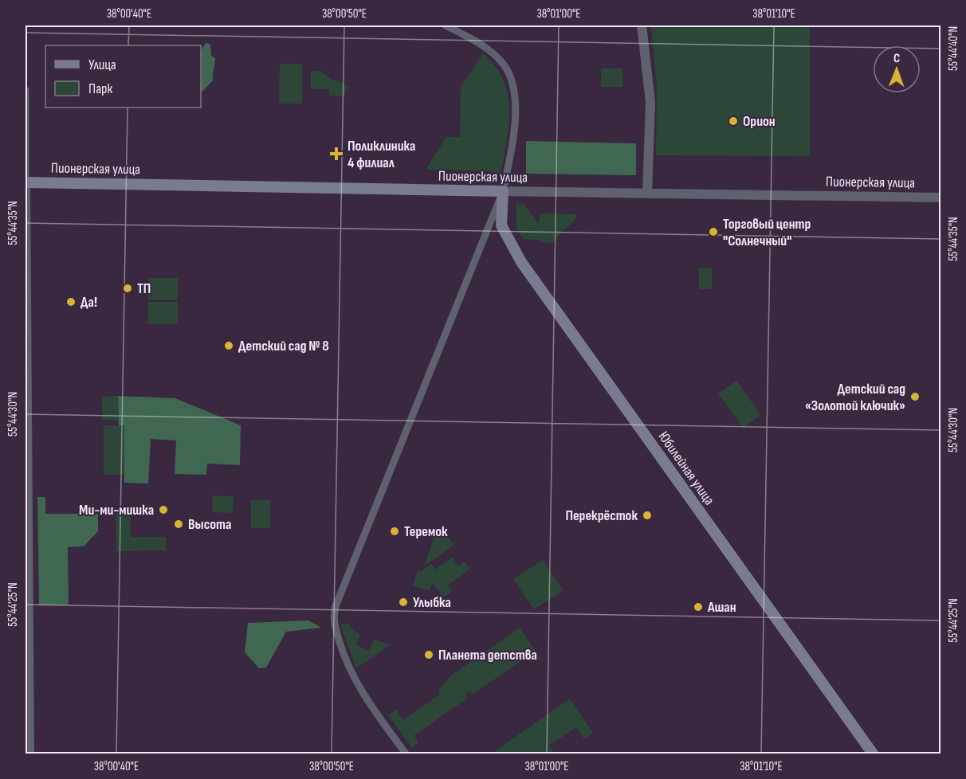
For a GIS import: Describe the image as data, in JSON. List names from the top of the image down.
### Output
{
  "streets": {
    "main road": ["Пионерская улица", "Юбилейная улица"]
  },
  "places": {
    "other": [
      "Орион",
      "Торговый центр \"Солнечный\"",
      "ТП",
      "Да!",
      "Детский сад № 8",
      "Детский сад «Золотой ключик»",
      "Ми-ми-мишка",
      "Перекрёсток",
      "Высота",
      "Теремок",
      "Улыбка",
      "Ашан",
      "Планета детства"
    ],
    "health": ["Поликлиника 4 филиал"]
  },
  "legend": ["Улица", "Парк"],
  "north": "top",
  "coordinates": [
    "38°00'40\"E",
    "38°00'50\"E",
    "38°01'00\"E",
    "38°01'10\"E",
    "55°44'40\"N",
    "55°44'35\"N",
    "55°44'30\"N",
    "55°44'25\"N"
  ]
}
